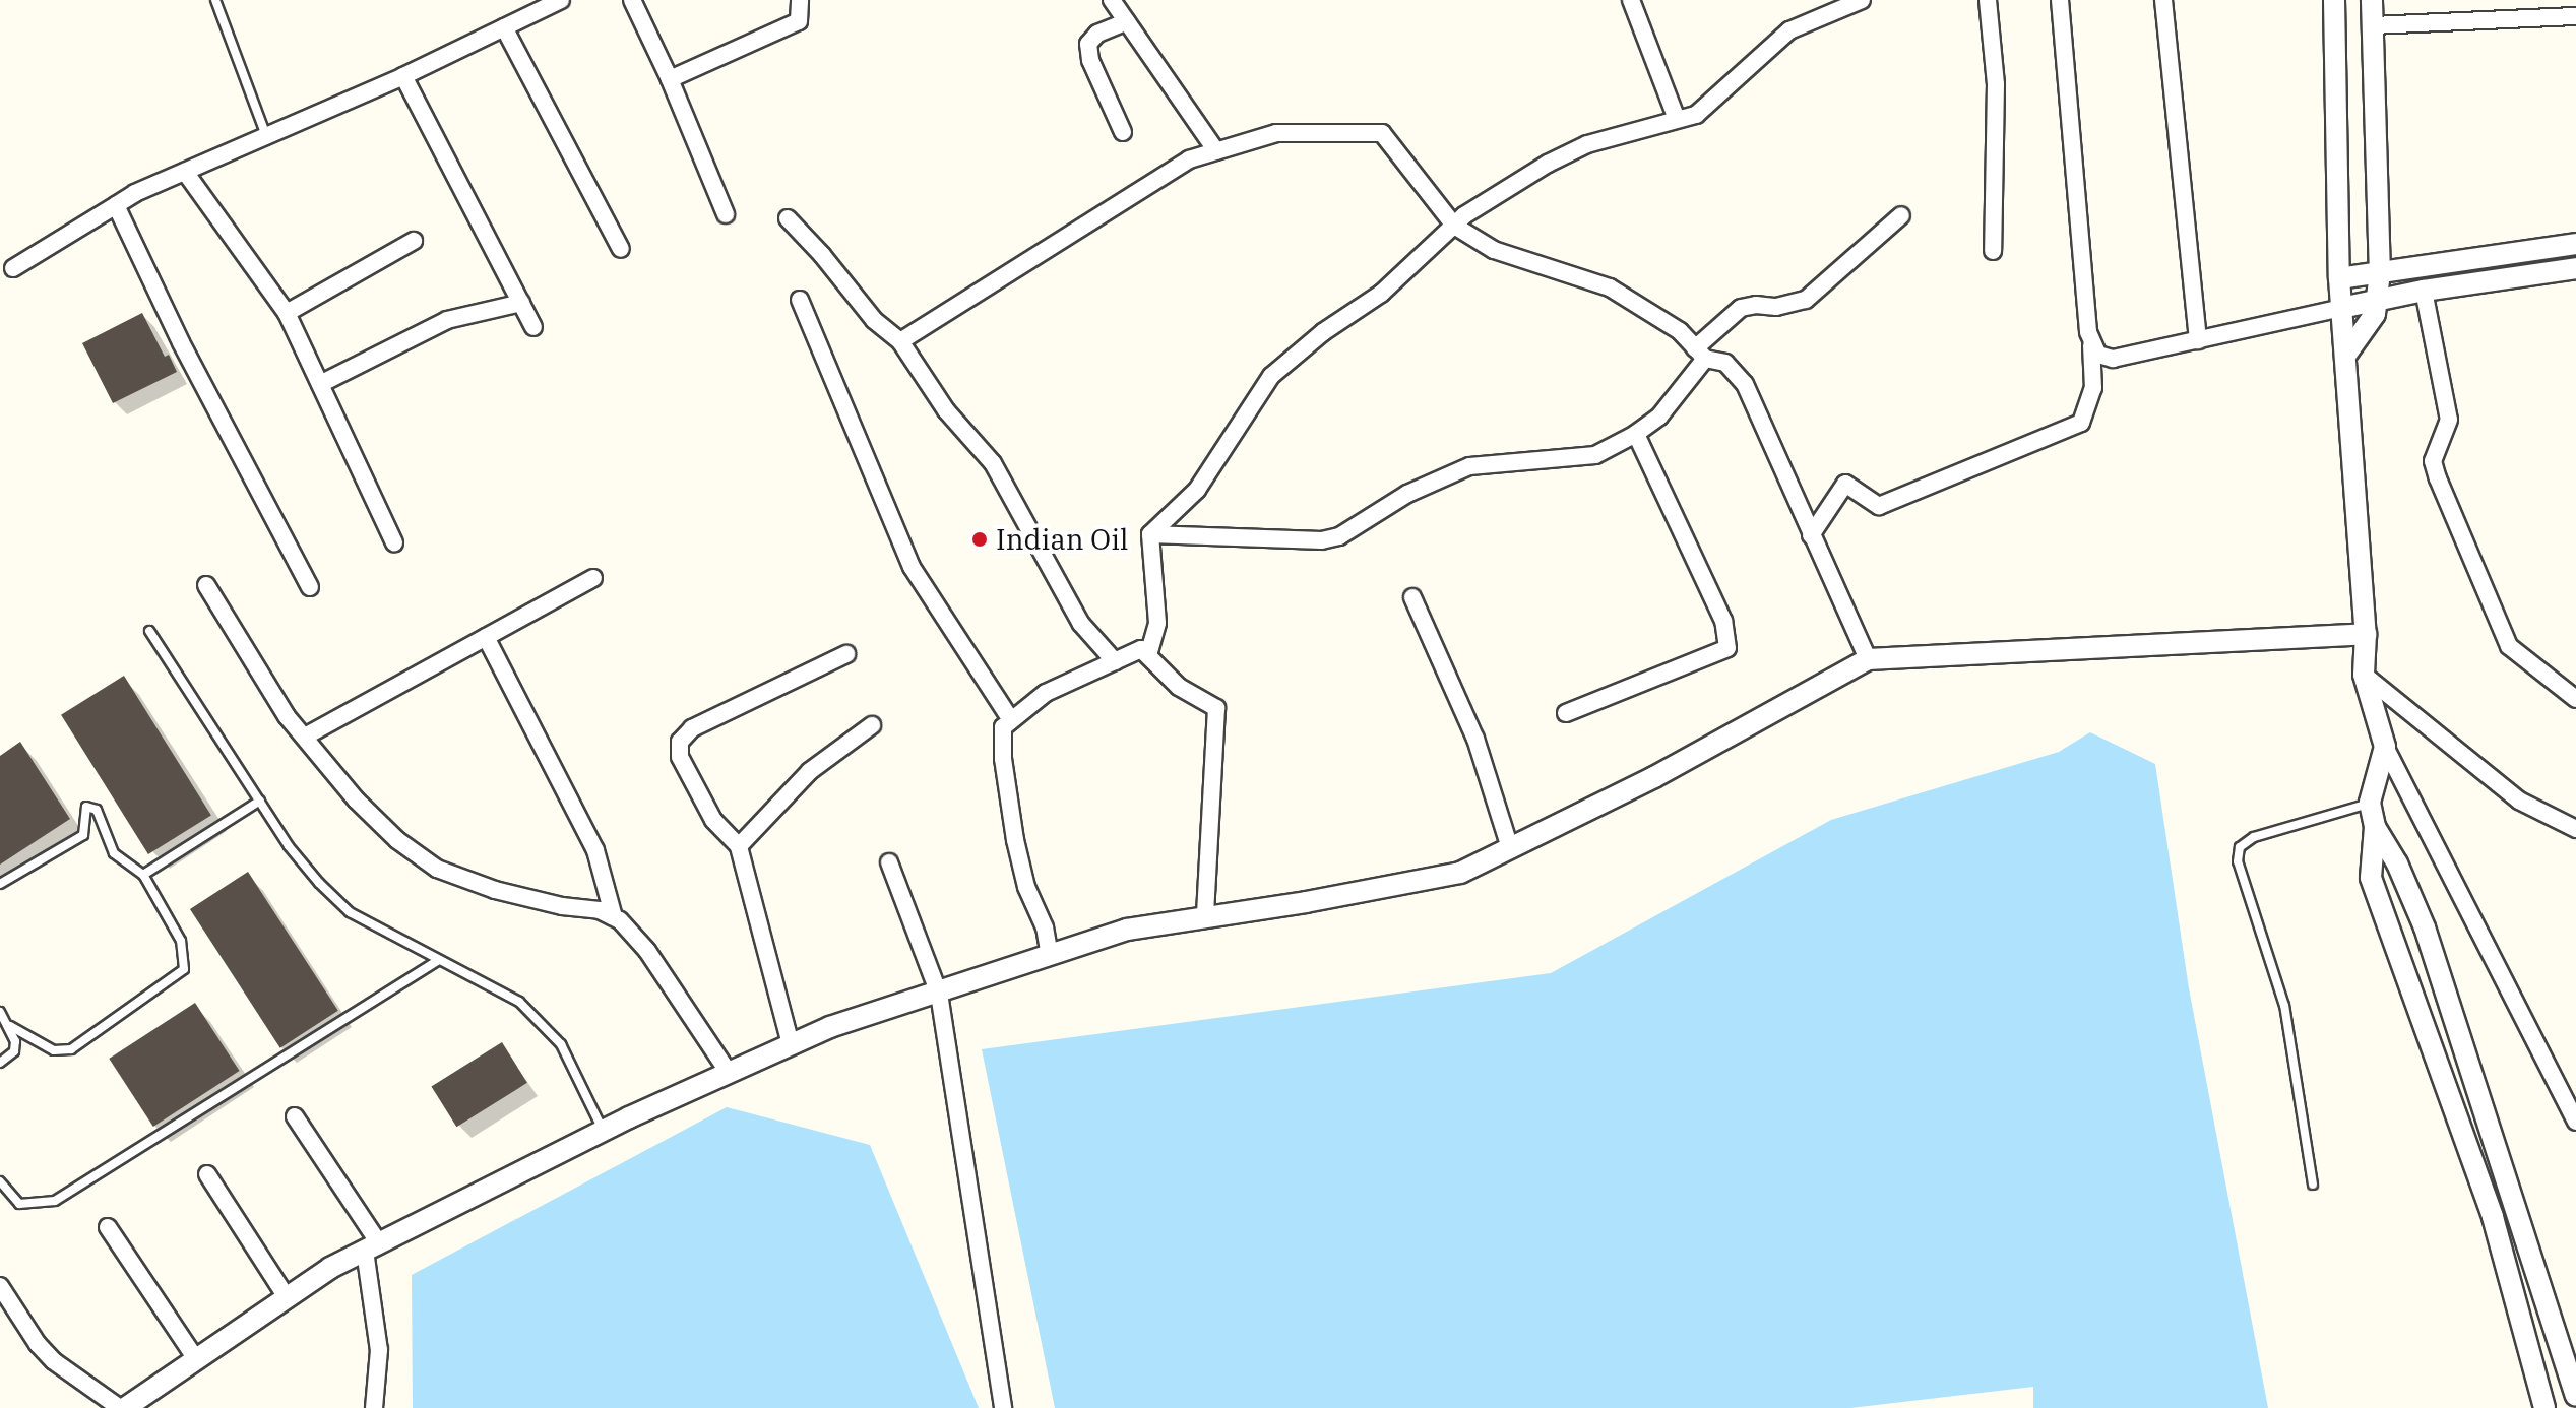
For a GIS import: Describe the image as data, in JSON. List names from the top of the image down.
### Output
{
  "places": ["Indian Oil"]
}
